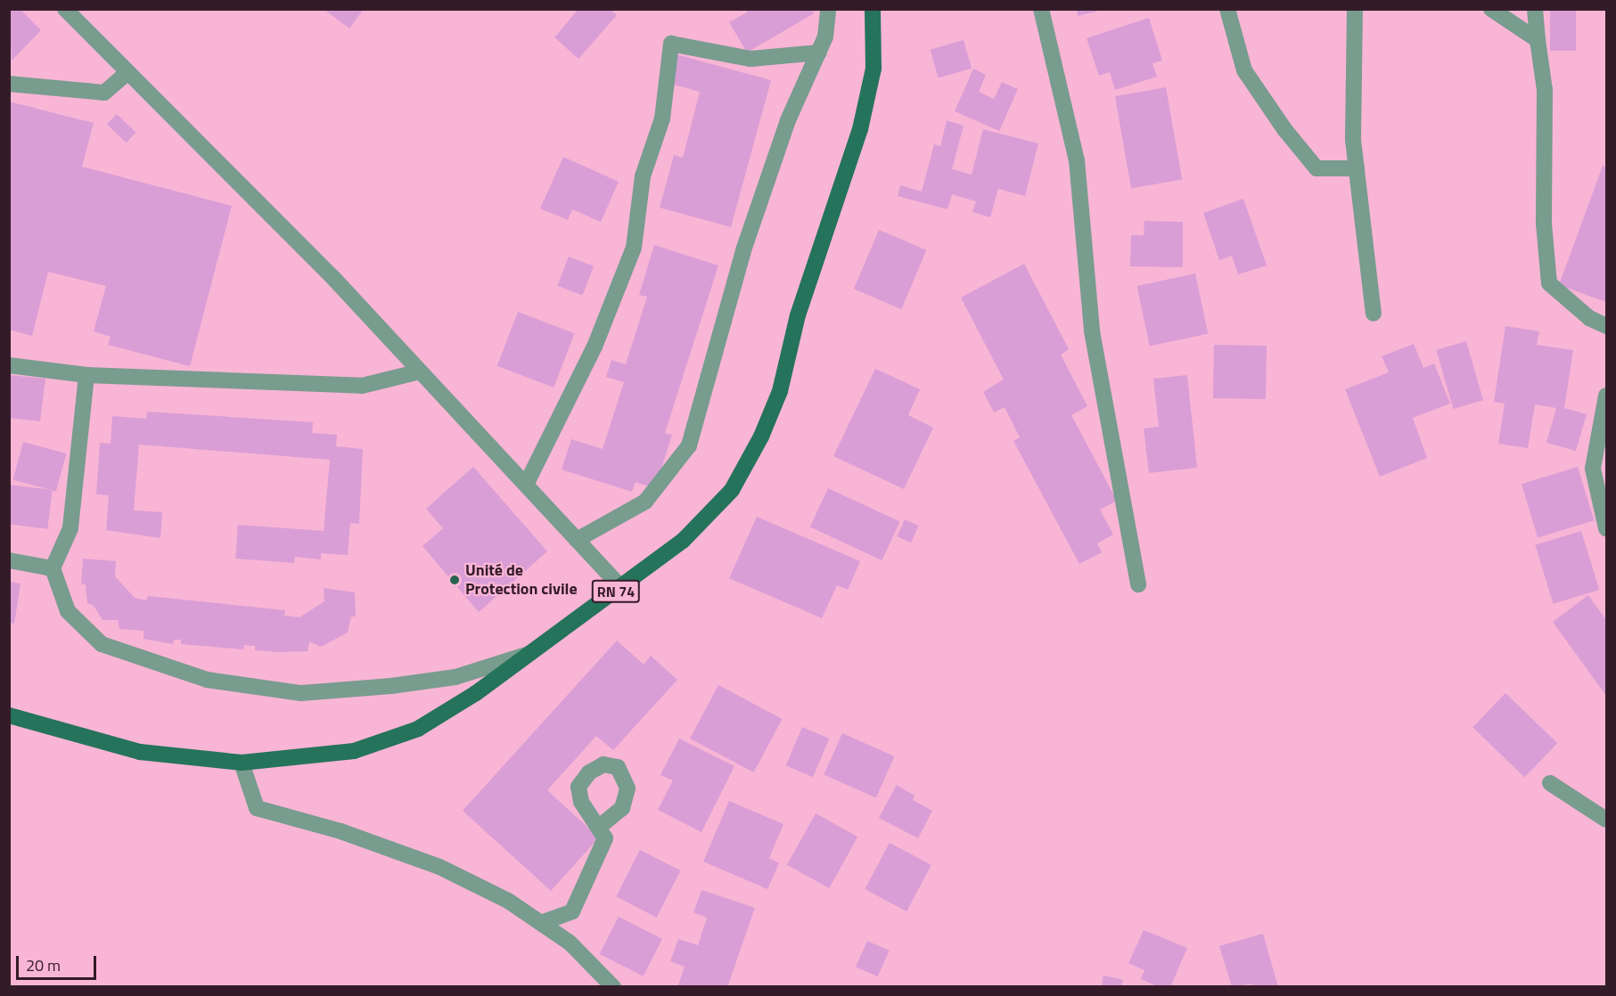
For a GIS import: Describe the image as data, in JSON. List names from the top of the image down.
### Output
{
  "streets": {
    "main road": ["RN 74"]
  },
  "places": ["Unité de Protection civile"],
  "scale_bar": "20 m"
}
